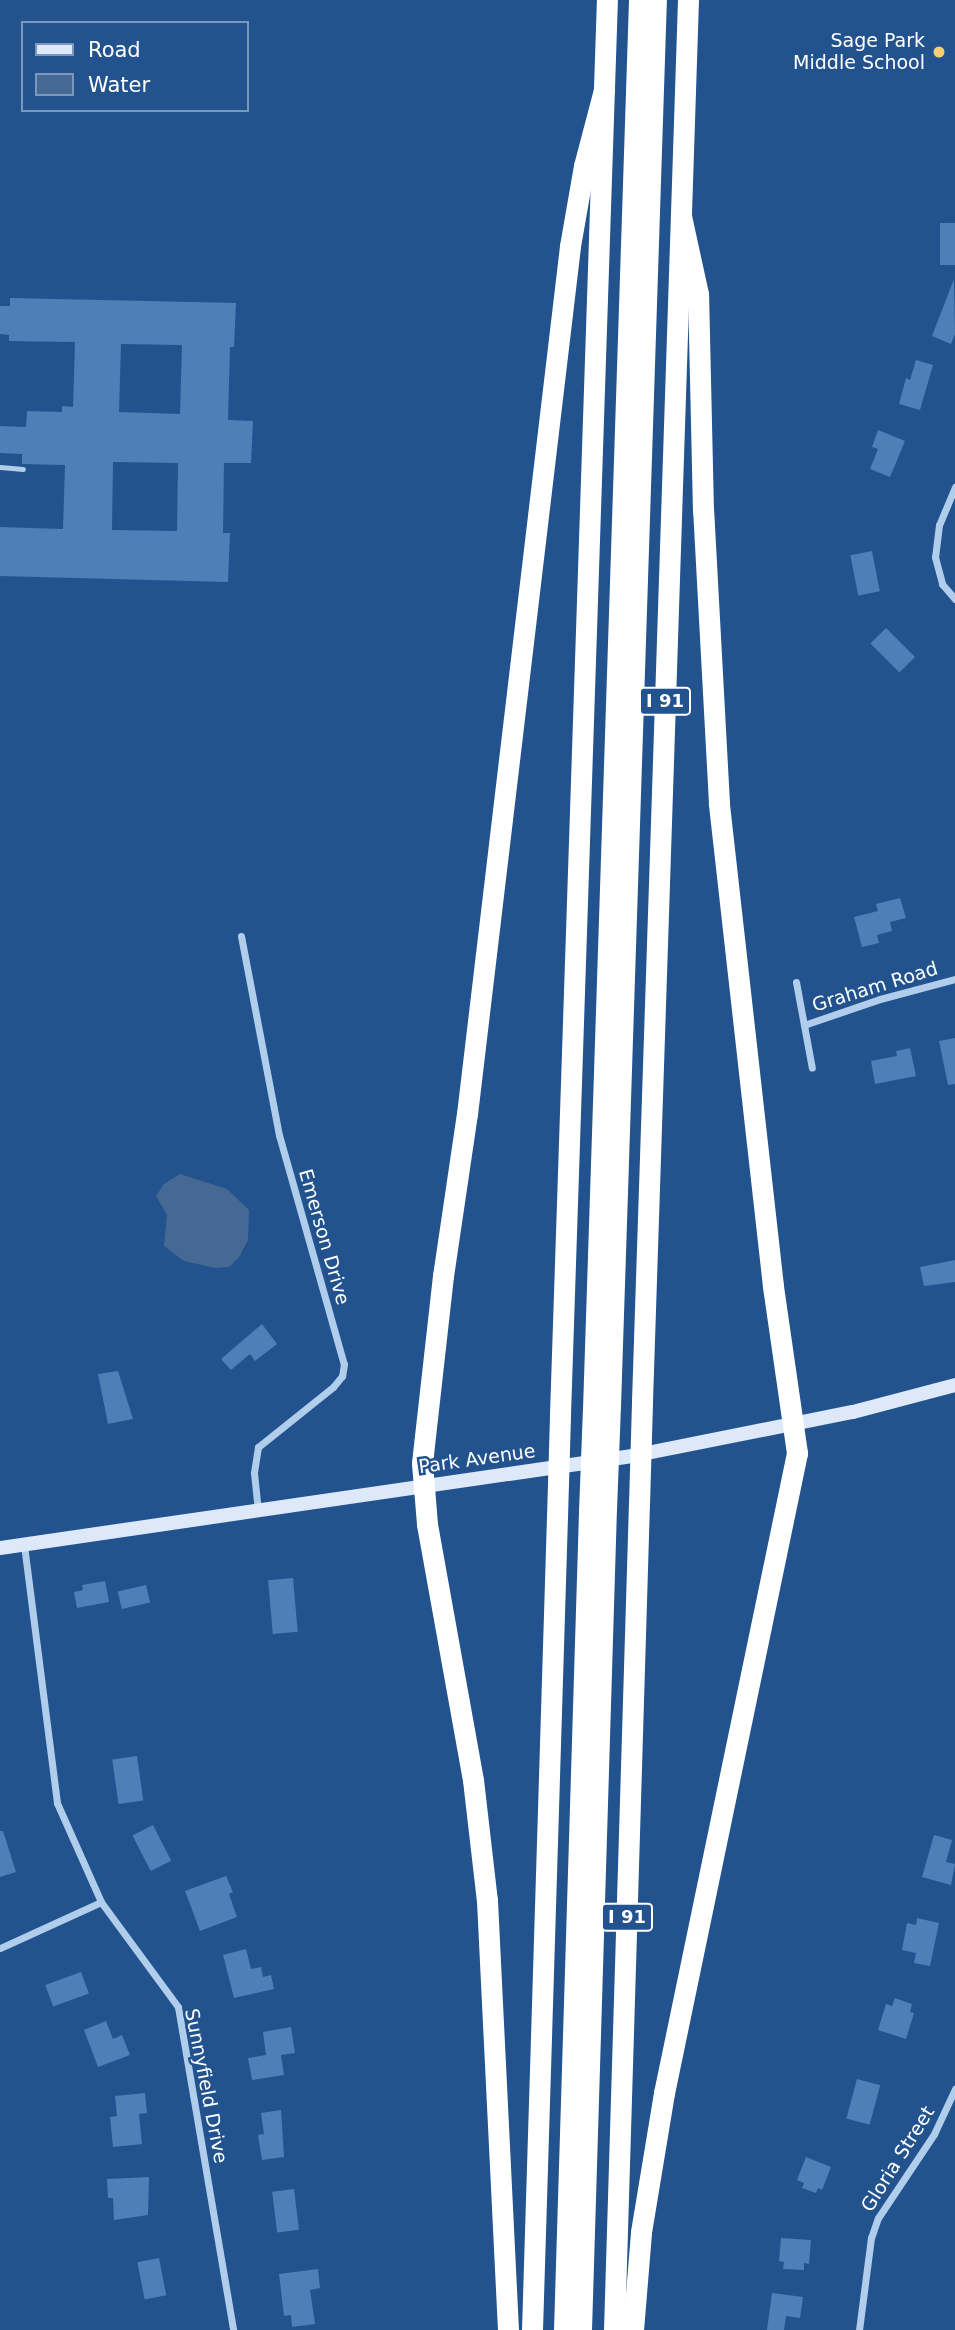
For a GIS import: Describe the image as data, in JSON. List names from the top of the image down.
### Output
{
  "streets": {
    "highway": ["I 91"],
    "main road": ["Park Avenue"],
    "street": [
      "Graham Road",
      "Emerson Drive",
      "Sunnyfield Drive",
      "Gloria Street"
    ]
  },
  "crossings": [
    ["Emerson Drive", "Park Avenue"],
    ["Park Avenue", "Sunnyfield Drive"]
  ],
  "places": ["Sage Park Middle School"],
  "legend": ["Road", "Water"]
}
